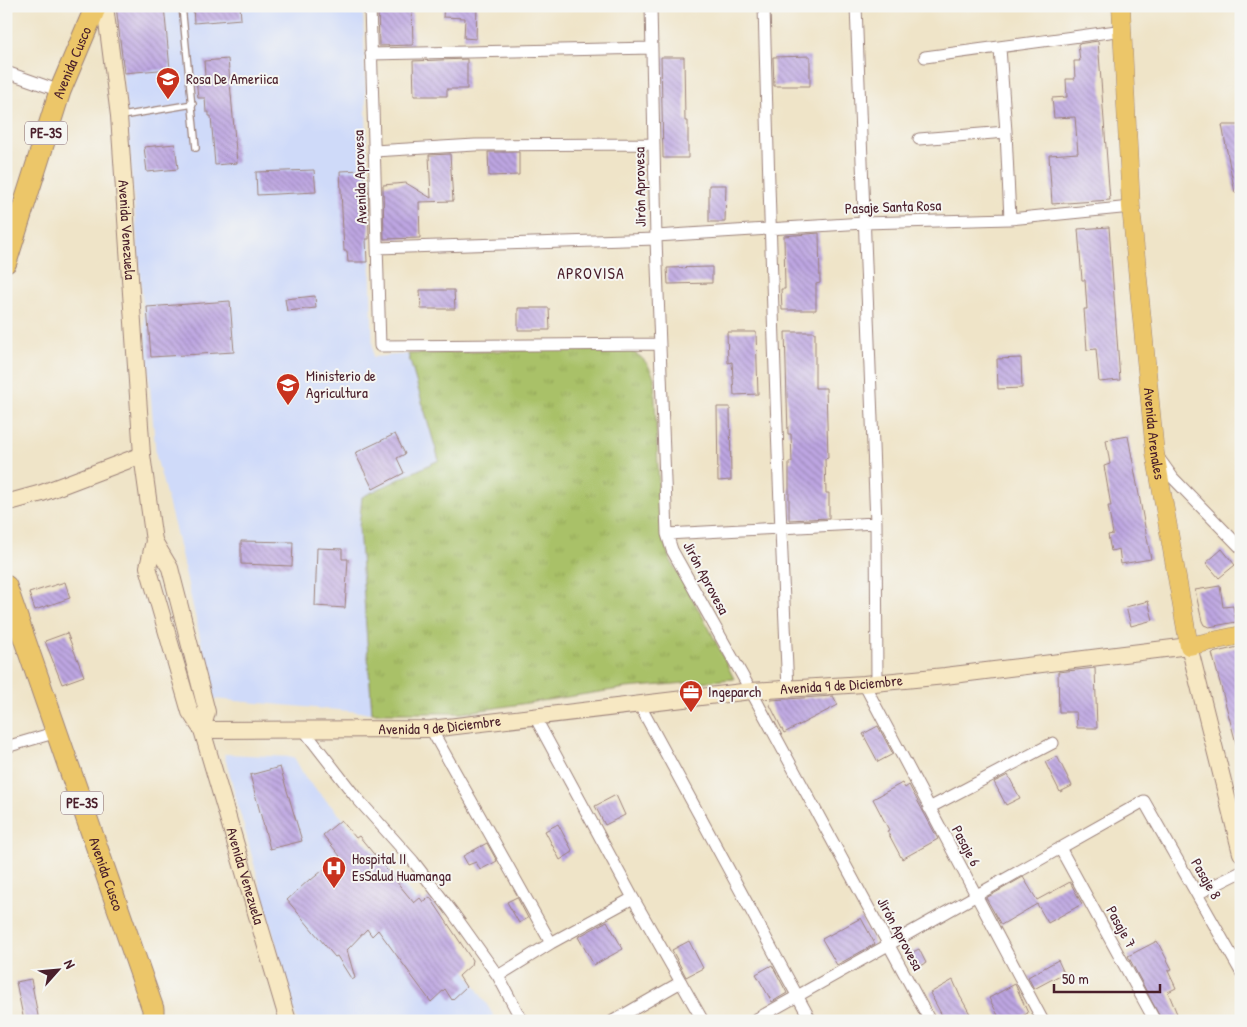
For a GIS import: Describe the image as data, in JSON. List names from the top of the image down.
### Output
{
  "streets": {
    "highway": ["Avenida Cusco", "PE-3S"],
    "main road": ["Avenida Arenales", "Avenida 9 de Diciembre"],
    "street": [
      "Avenida Aprovesa",
      "Jirón Aprovesa",
      "Pasaje Santa Rosa",
      "Avenida Venezuela",
      "Pasaje 6",
      "Pasaje 8",
      "Pasaje 7"
    ]
  },
  "crossings": [
    ["Avenida Aprovesa", "Jirón Aprovesa"],
    ["Avenida Aprovesa", "Pasaje Santa Rosa"],
    ["Jirón Aprovesa", "Pasaje Santa Rosa"],
    ["Jirón Aprovesa", "Avenida 9 de Diciembre"],
    ["Pasaje Santa Rosa", "Avenida Arenales"],
    ["Avenida Venezuela", "Avenida 9 de Diciembre"],
    ["Avenida Arenales", "Avenida 9 de Diciembre"],
    ["Avenida 9 de Diciembre", "Pasaje 6"],
    ["Pasaje 8", "Pasaje 7"]
  ],
  "districts": ["APROVISA"],
  "places": {
    "school or university": ["Rosa De Ameriica", "Ministerio de Agricultura"],
    "office": ["Ingeparch"],
    "hospital": ["Hospital II EsSalud Huamanga"]
  },
  "scale_bar": "50 m",
  "north": "top right"
}
